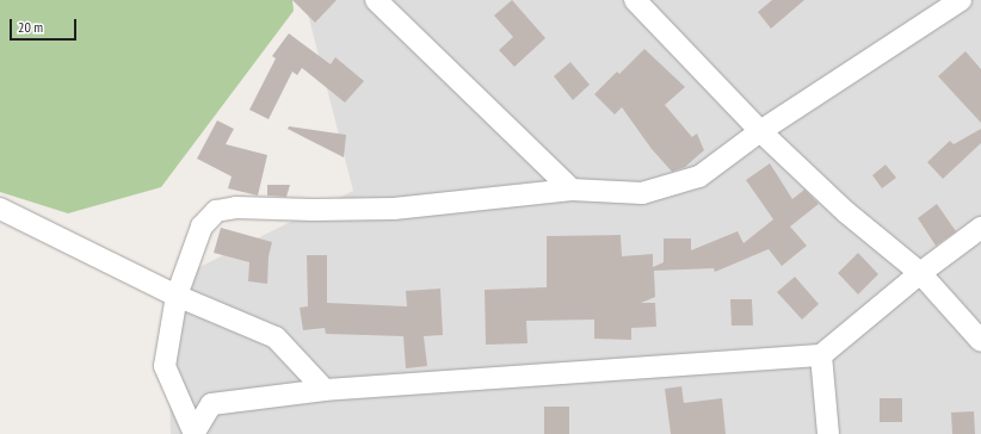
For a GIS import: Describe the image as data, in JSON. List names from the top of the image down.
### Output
{
  "scale_bar": "20 m"
}
